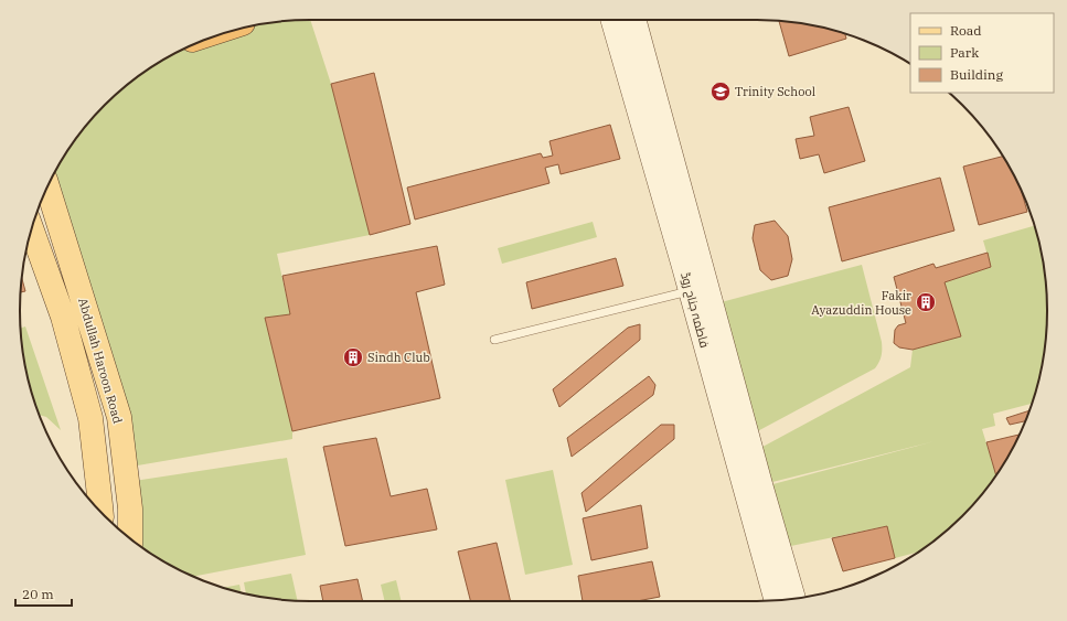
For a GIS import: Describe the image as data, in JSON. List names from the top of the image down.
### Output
{
  "streets": {
    "main road": ["فاطمہ جناح روڈ", "Abdullah Haroon Road"]
  },
  "places": {
    "school or university": ["Trinity School"],
    "building": ["Fakir Ayazuddin House", "Sindh Club"]
  },
  "legend": ["Road", "Park", "Building"],
  "scale_bar": "20 m"
}
